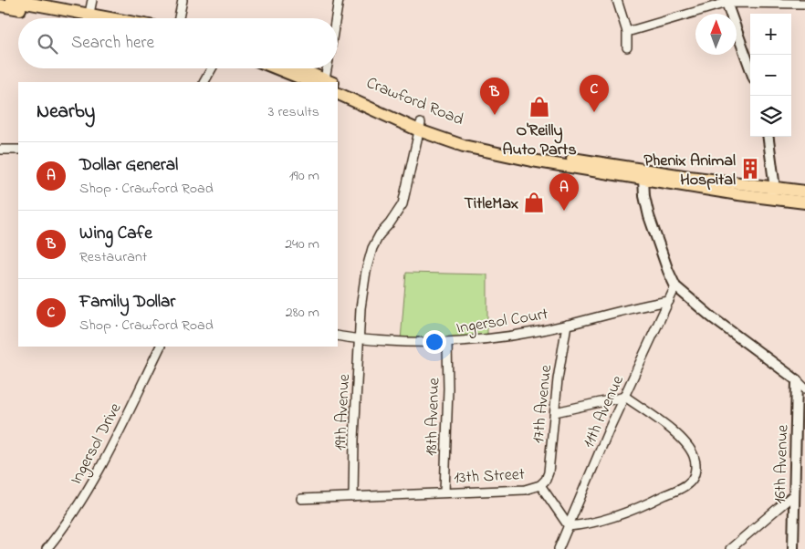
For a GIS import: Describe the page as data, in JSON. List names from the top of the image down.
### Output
{
  "streets": {
    "main road": ["Crawford Road"],
    "street": [
      "Ingersol Court",
      "17th Avenue",
      "11th Avenue",
      "19th Avenue",
      "18th Avenue",
      "Ingersol Drive",
      "16th Avenue",
      "13th Street"
    ]
  },
  "crossings": [
    ["Crawford Road", "19th Avenue"],
    ["Ingersol Court", "17th Avenue"],
    ["Ingersol Court", "11th Avenue"],
    ["Ingersol Court", "19th Avenue"],
    ["Ingersol Court", "18th Avenue"],
    ["17th Avenue", "13th Street"],
    ["11th Avenue", "13th Street"],
    ["19th Avenue", "13th Street"],
    ["18th Avenue", "13th Street"]
  ],
  "places": {
    "shop": ["O'Reilly Auto Parts", "TitleMax"],
    "building": ["Phenix Animal Hospital"]
  },
  "north": "top",
  "page": {
    "map_buttons": ["+", "−"],
    "search": "Search here",
    "pins": ["C", "B", "A"],
    "heading": ["Nearby", "3 results"],
    "list": [
      {
        "mark": "A",
        "name": "Dollar General",
        "note": "Shop · Crawford Road",
        "value": "190 m"
      },
      {
        "mark": "B",
        "name": "Wing Cafe",
        "note": "Restaurant",
        "value": "240 m"
      },
      {
        "mark": "C",
        "name": "Family Dollar",
        "note": "Shop · Crawford Road",
        "value": "280 m"
      }
    ]
  }
}
